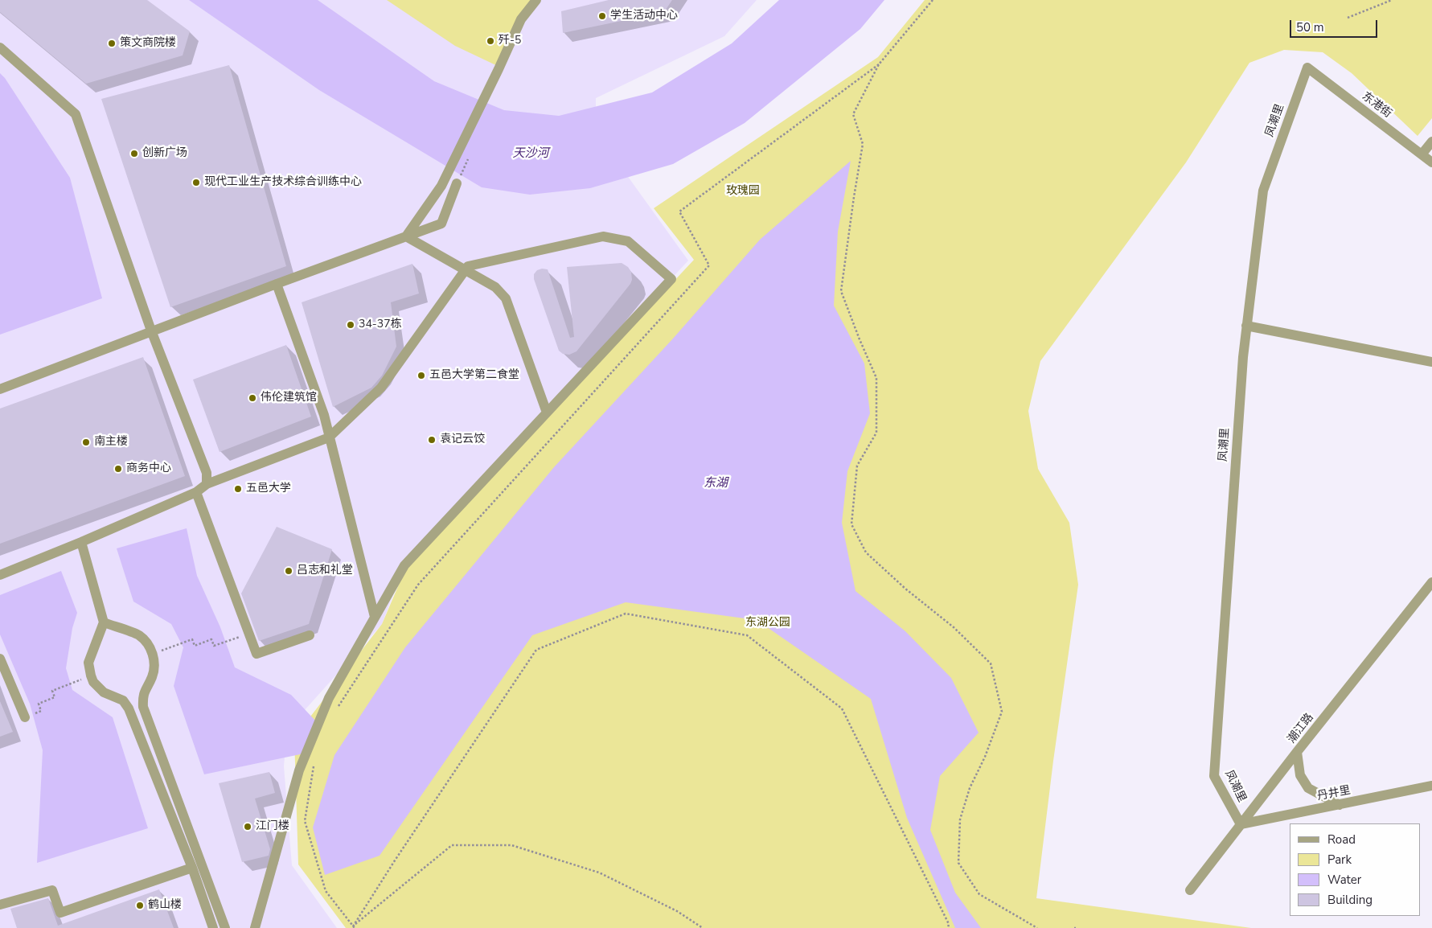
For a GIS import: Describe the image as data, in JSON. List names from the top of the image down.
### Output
{
  "streets": {
    "street": [
      "东港街",
      "凤潮里",
      "潮江路",
      "丹井里"
    ]
  },
  "crossings": [
    ["东港街", "凤潮里"],
    ["凤潮里", "潮江路"],
    ["凤潮里", "丹井里"],
    ["潮江路", "丹井里"]
  ],
  "water": ["天沙河", "东湖"],
  "parks": ["玫瑰园", "东湖公园"],
  "places": [
    "学生活动中心",
    "歼-5",
    "策文商院楼",
    "创新广场",
    "现代工业生产技术综合训练中心",
    "34-37栋",
    "五邑大学第二食堂",
    "伟伦建筑馆",
    "袁记云饺",
    "南主楼",
    "商务中心",
    "五邑大学",
    "吕志和礼堂",
    "江门楼",
    "鹤山楼"
  ],
  "legend": [
    "Road",
    "Park",
    "Water",
    "Building"
  ],
  "scale_bar": "50 m"
}
